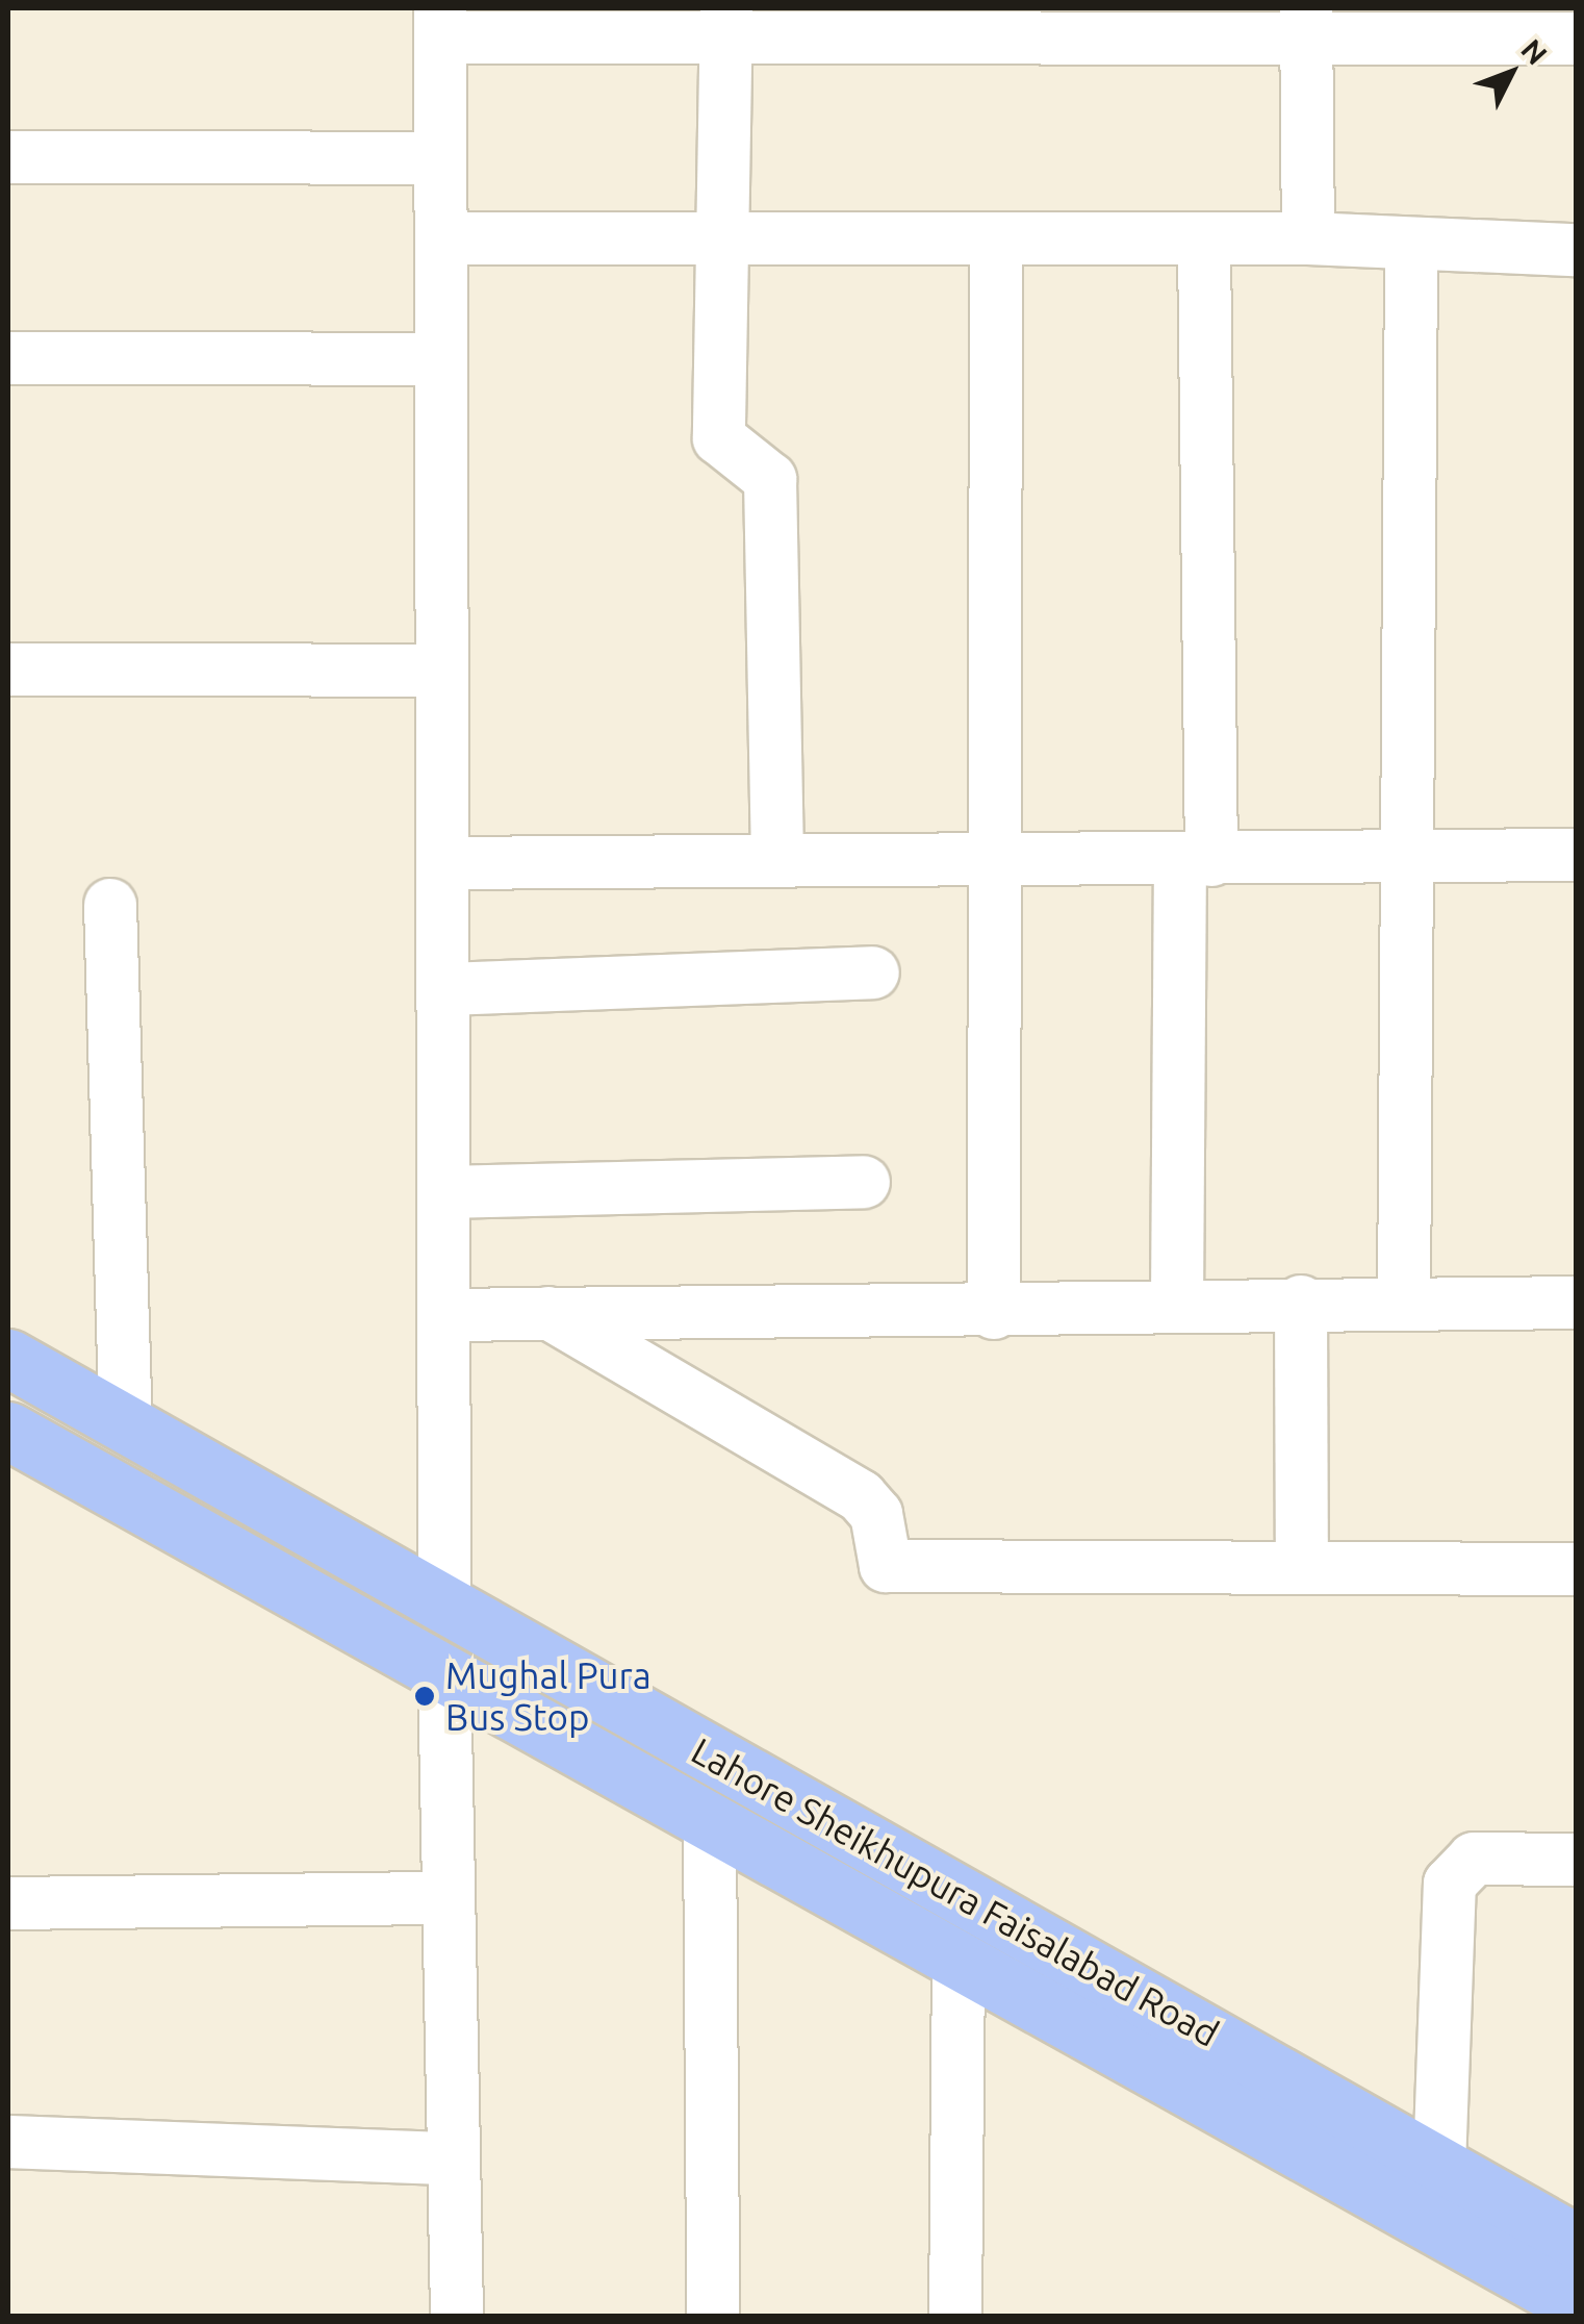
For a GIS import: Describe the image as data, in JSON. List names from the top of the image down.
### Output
{
  "streets": {
    "highway": ["Lahore Sheikhupura Faisalabad Road"]
  },
  "places": ["Mughal Pura Bus Stop"],
  "north": "top right"
}
